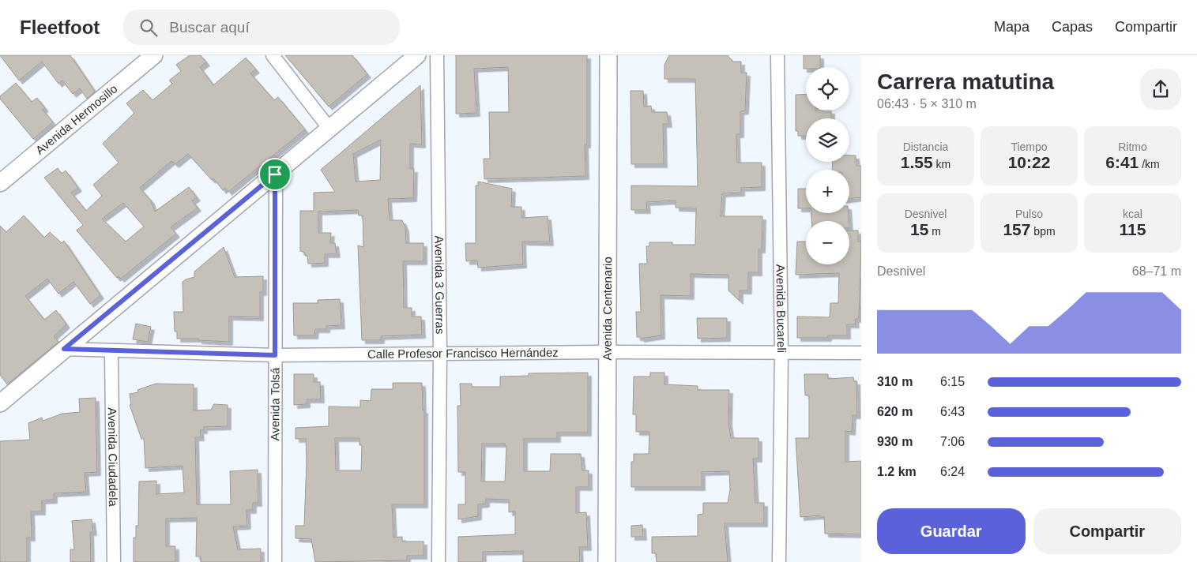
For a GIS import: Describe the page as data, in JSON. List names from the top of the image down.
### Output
{
  "streets": {
    "street": [
      "Avenida Hermosillo",
      "Avenida 3 Guerras",
      "Avenida Centenario",
      "Avenida Bucareli",
      "Calle Profesor Francisco Hernández",
      "Avenida Tolsá",
      "Avenida Ciudadela"
    ]
  },
  "crossings": [
    ["Avenida 3 Guerras", "Calle Profesor Francisco Hernández"],
    ["Avenida Centenario", "Calle Profesor Francisco Hernández"],
    ["Avenida Bucareli", "Calle Profesor Francisco Hernández"],
    ["Calle Profesor Francisco Hernández", "Avenida Tolsá"],
    ["Calle Profesor Francisco Hernández", "Avenida Ciudadela"]
  ],
  "page": {
    "header": "Fleetfoot",
    "search": "Buscar aquí",
    "nav": ["Mapa", "Capas", "Compartir"],
    "heading": ["Carrera matutina", "06:43 · 5 × 310 m"],
    "map_buttons": ["+", "−"],
    "stats": [
      ["Distancia", "1.55 km"],
      ["Tiempo", "10:22"],
      ["Ritmo", "6:41 /km"],
      ["Desnivel", "15 m"],
      ["Pulso", "157 bpm"],
      ["kcal", "115"]
    ],
    "chart": ["Desnivel", "68–71 m"],
    "list": [
      {
        "name": "310 m",
        "note": "6:15"
      },
      {
        "name": "620 m",
        "note": "6:43"
      },
      {
        "name": "930 m",
        "note": "7:06"
      },
      {
        "name": "1.2 km",
        "note": "6:24"
      }
    ],
    "buttons": ["Guardar", "Compartir"]
  }
}
